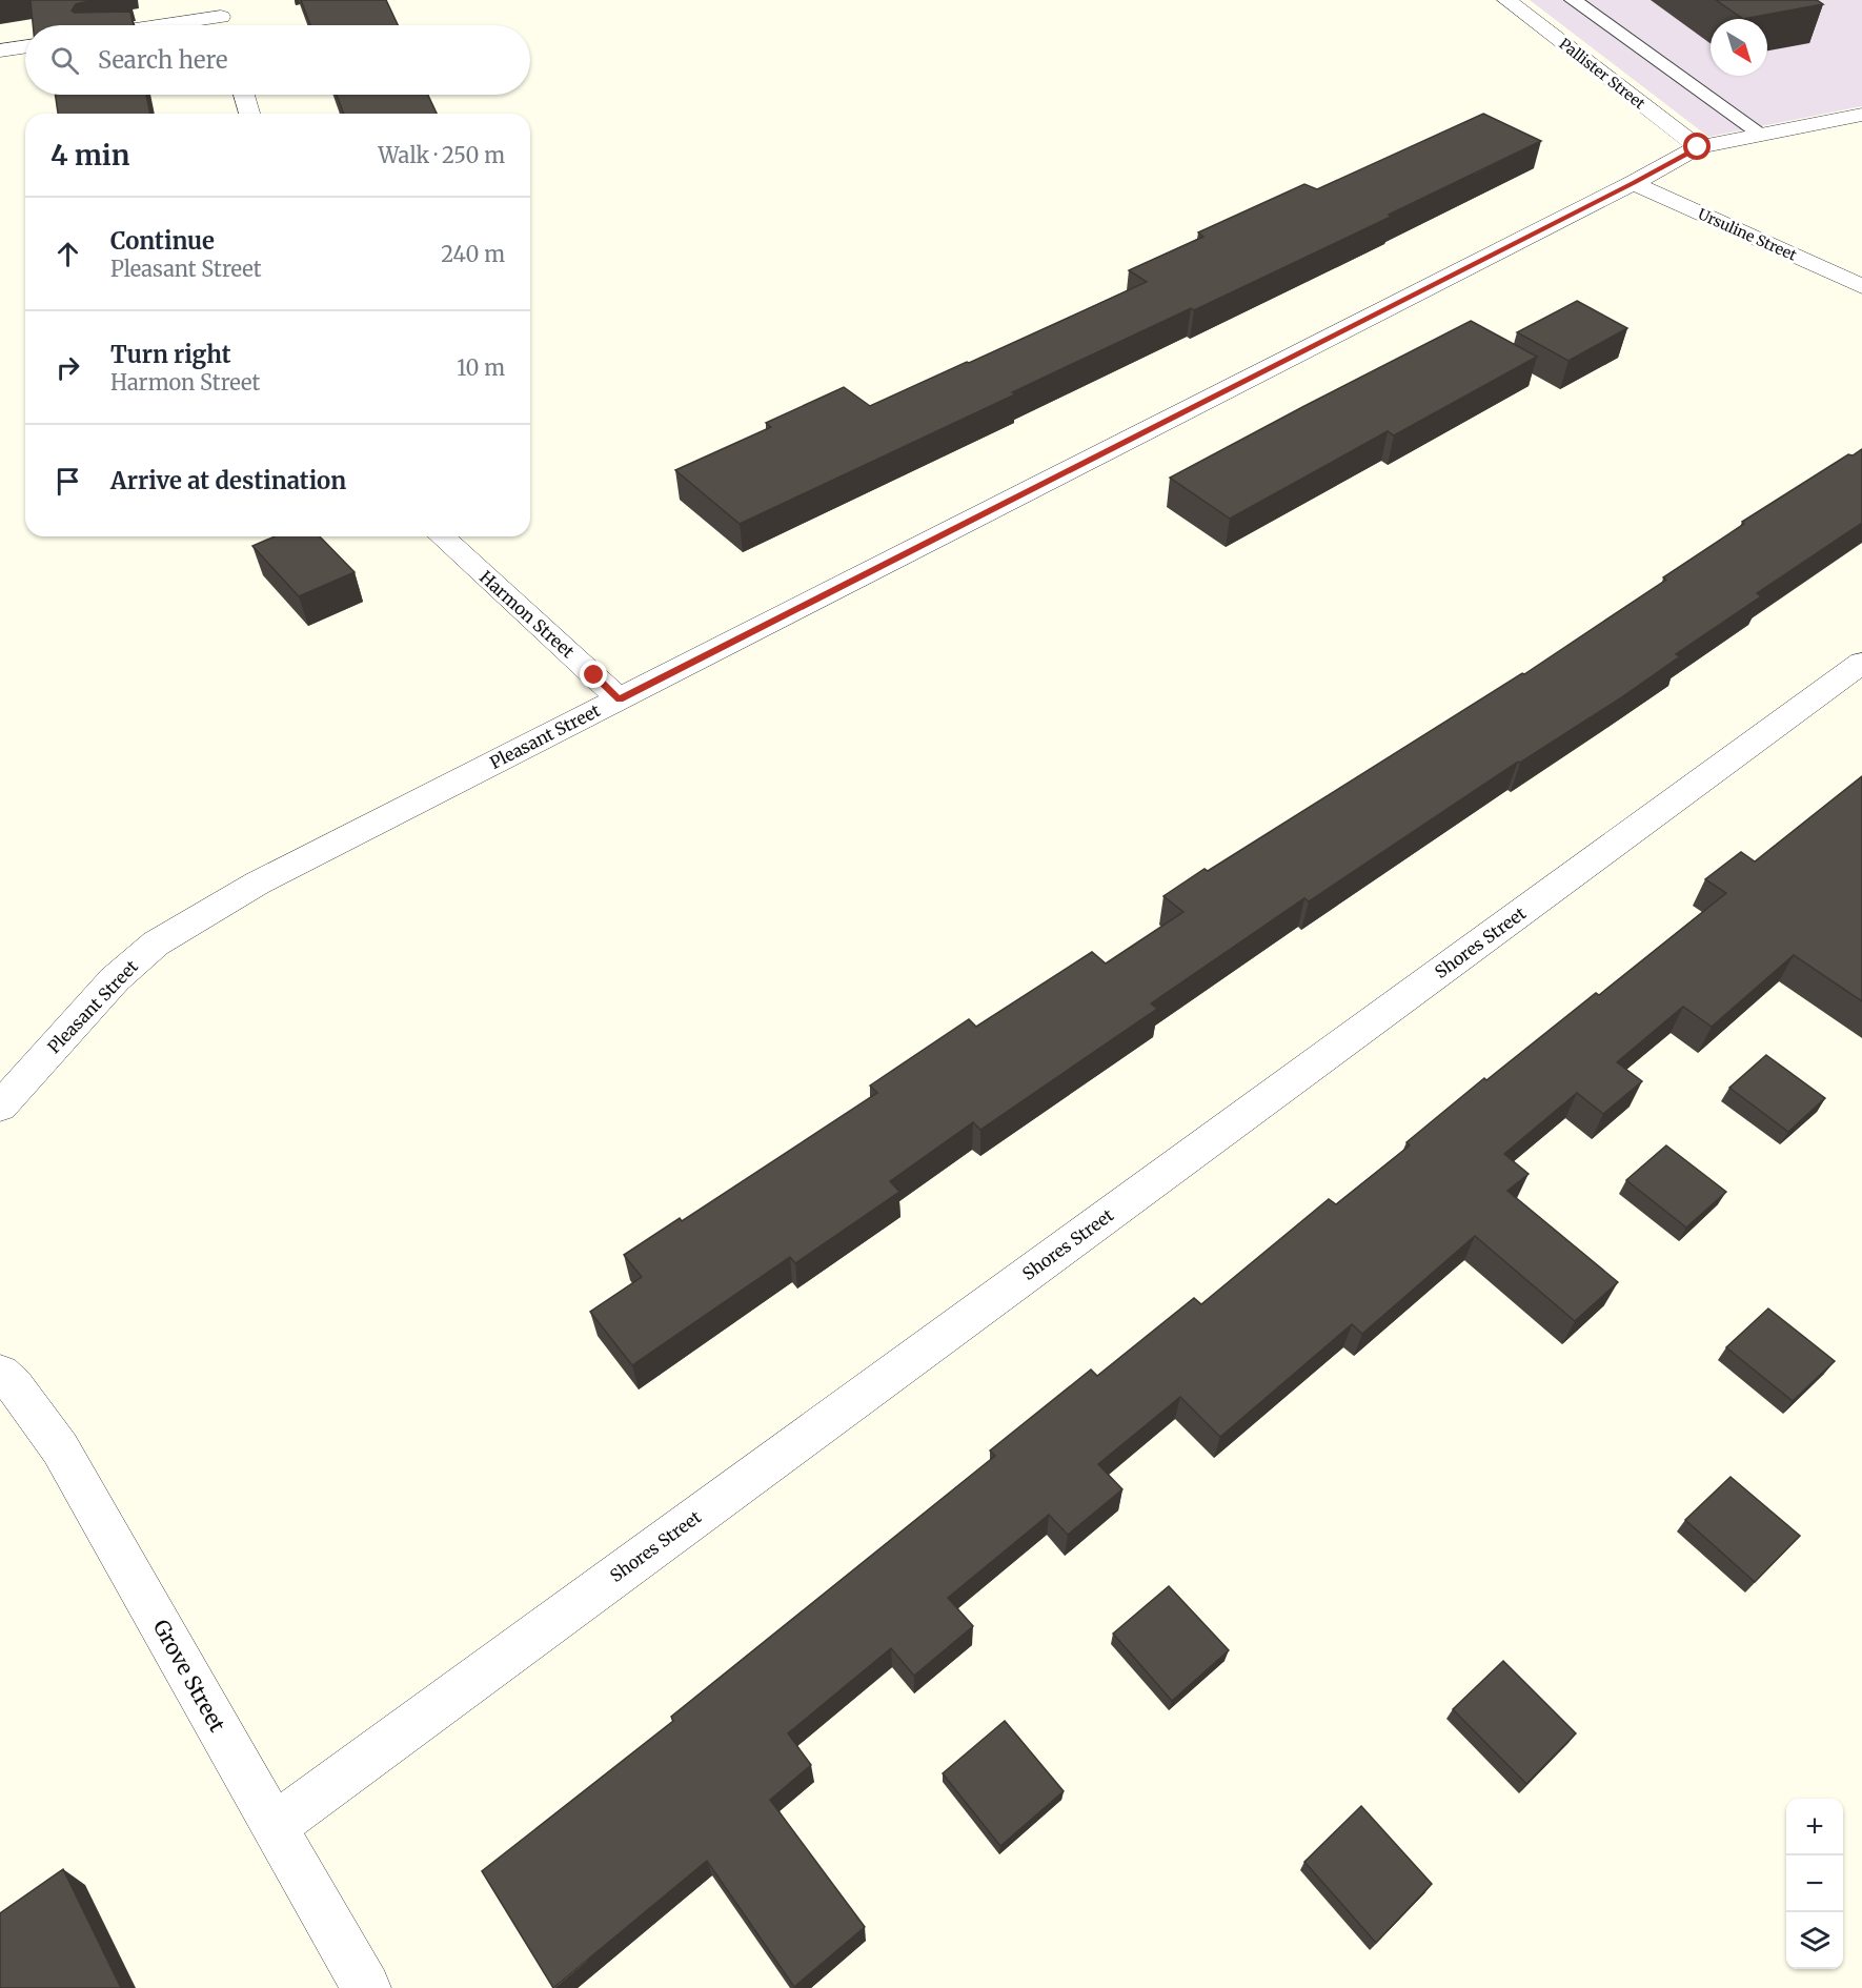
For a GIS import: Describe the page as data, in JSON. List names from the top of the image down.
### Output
{
  "streets": {
    "street": [
      "Pallister Street",
      "Ursuline Street",
      "Harmon Street",
      "Pleasant Street",
      "Shores Street",
      "Grove Street"
    ]
  },
  "crossings": [
    ["Pallister Street", "Pleasant Street"],
    ["Ursuline Street", "Pleasant Street"],
    ["Harmon Street", "Pleasant Street"],
    ["Shores Street", "Grove Street"]
  ],
  "north": "bottom right",
  "page": {
    "search": "Search here",
    "heading": ["4 min", "Walk · 250 m"],
    "list": [
      ["Continue", "Pleasant Street", "240 m"],
      ["Turn right", "Harmon Street", "10 m"],
      "Arrive at destination"
    ],
    "map_buttons": ["+", "−"]
  }
}
